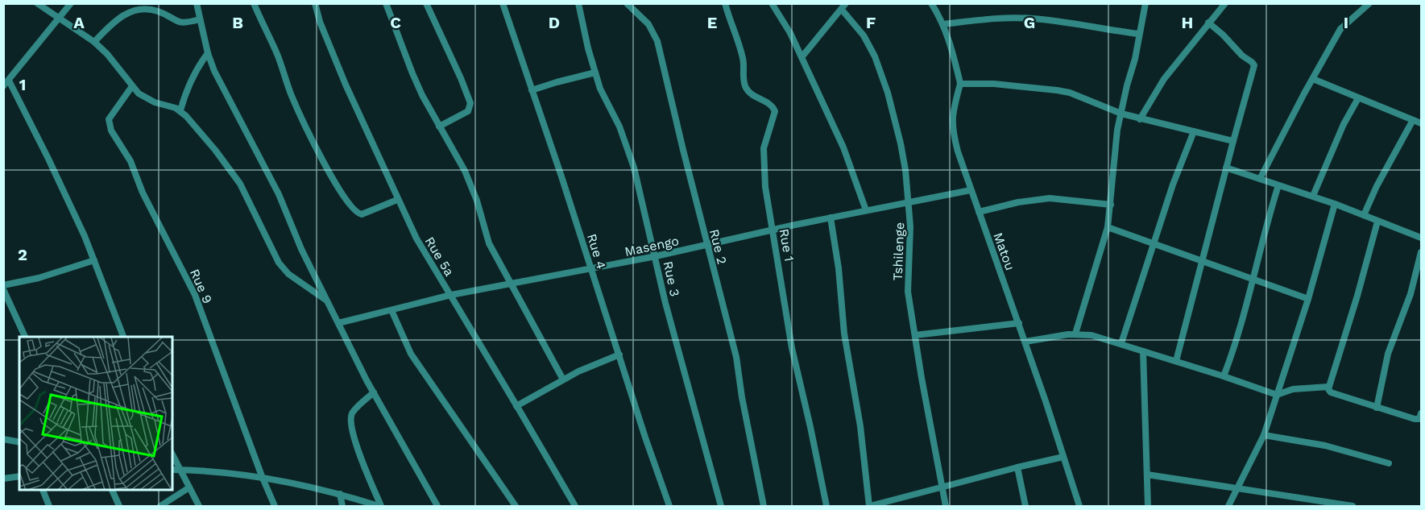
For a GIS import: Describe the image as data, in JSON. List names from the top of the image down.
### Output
{
  "streets": {
    "street": [
      "Rue 1",
      "Masengo",
      "Rue 2",
      "Rue 4",
      "Tshilenge",
      "Matou",
      "Rue 5a",
      "Rue 3",
      "Rue 9"
    ]
  },
  "crossings": [
    ["Rue 1", "Masengo"],
    ["Masengo", "Rue 2"],
    ["Masengo", "Rue 4"],
    ["Masengo", "Tshilenge"],
    ["Masengo", "Matou"],
    ["Masengo", "Rue 5a"],
    ["Masengo", "Rue 3"]
  ],
  "grid": {
    "columns": [
      "A",
      "B",
      "C",
      "D",
      "E",
      "F",
      "G",
      "H",
      "I"
    ],
    "rows": ["1", "2"]
  }
}
